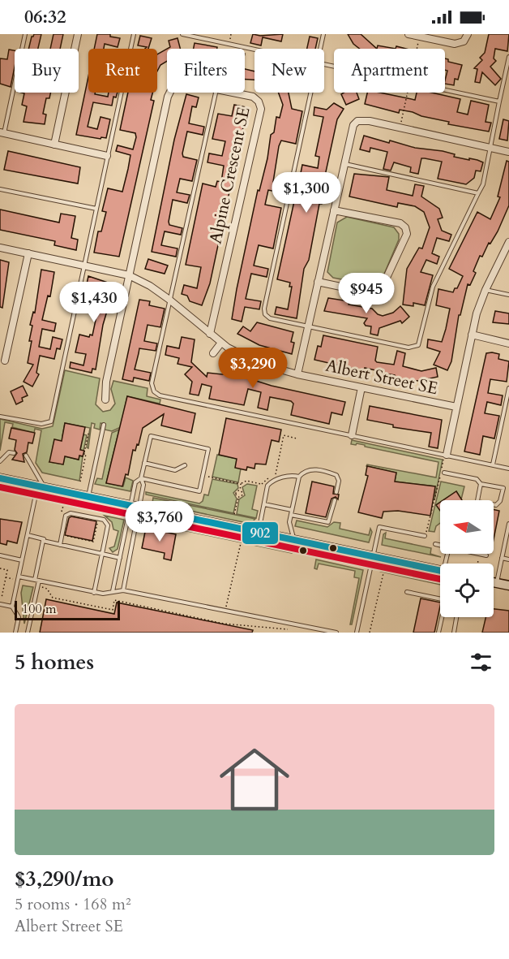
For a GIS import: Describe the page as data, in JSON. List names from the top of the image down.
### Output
{
  "streets": {
    "street": ["Alpine Crescent SE", "Albert Street SE"]
  },
  "crossings": [
    ["Alpine Crescent SE", "Albert Street SE"]
  ],
  "lines": ["transit line 902"],
  "scale_bar": "100 m",
  "north": "left",
  "page": {
    "status": "06:32",
    "chip": [
      "Buy",
      "Rent",
      "Filters",
      "New",
      "Apartment"
    ],
    "price": [
      "$1,300",
      "$945",
      "$1,430",
      "$3,290",
      "$3,760"
    ],
    "scale": "100 m",
    "heading": "5 homes",
    "list": [
      {
        "name": "$3,290/mo",
        "note": "5 rooms · 168 m² · Albert Street SE"
      }
    ]
  }
}
